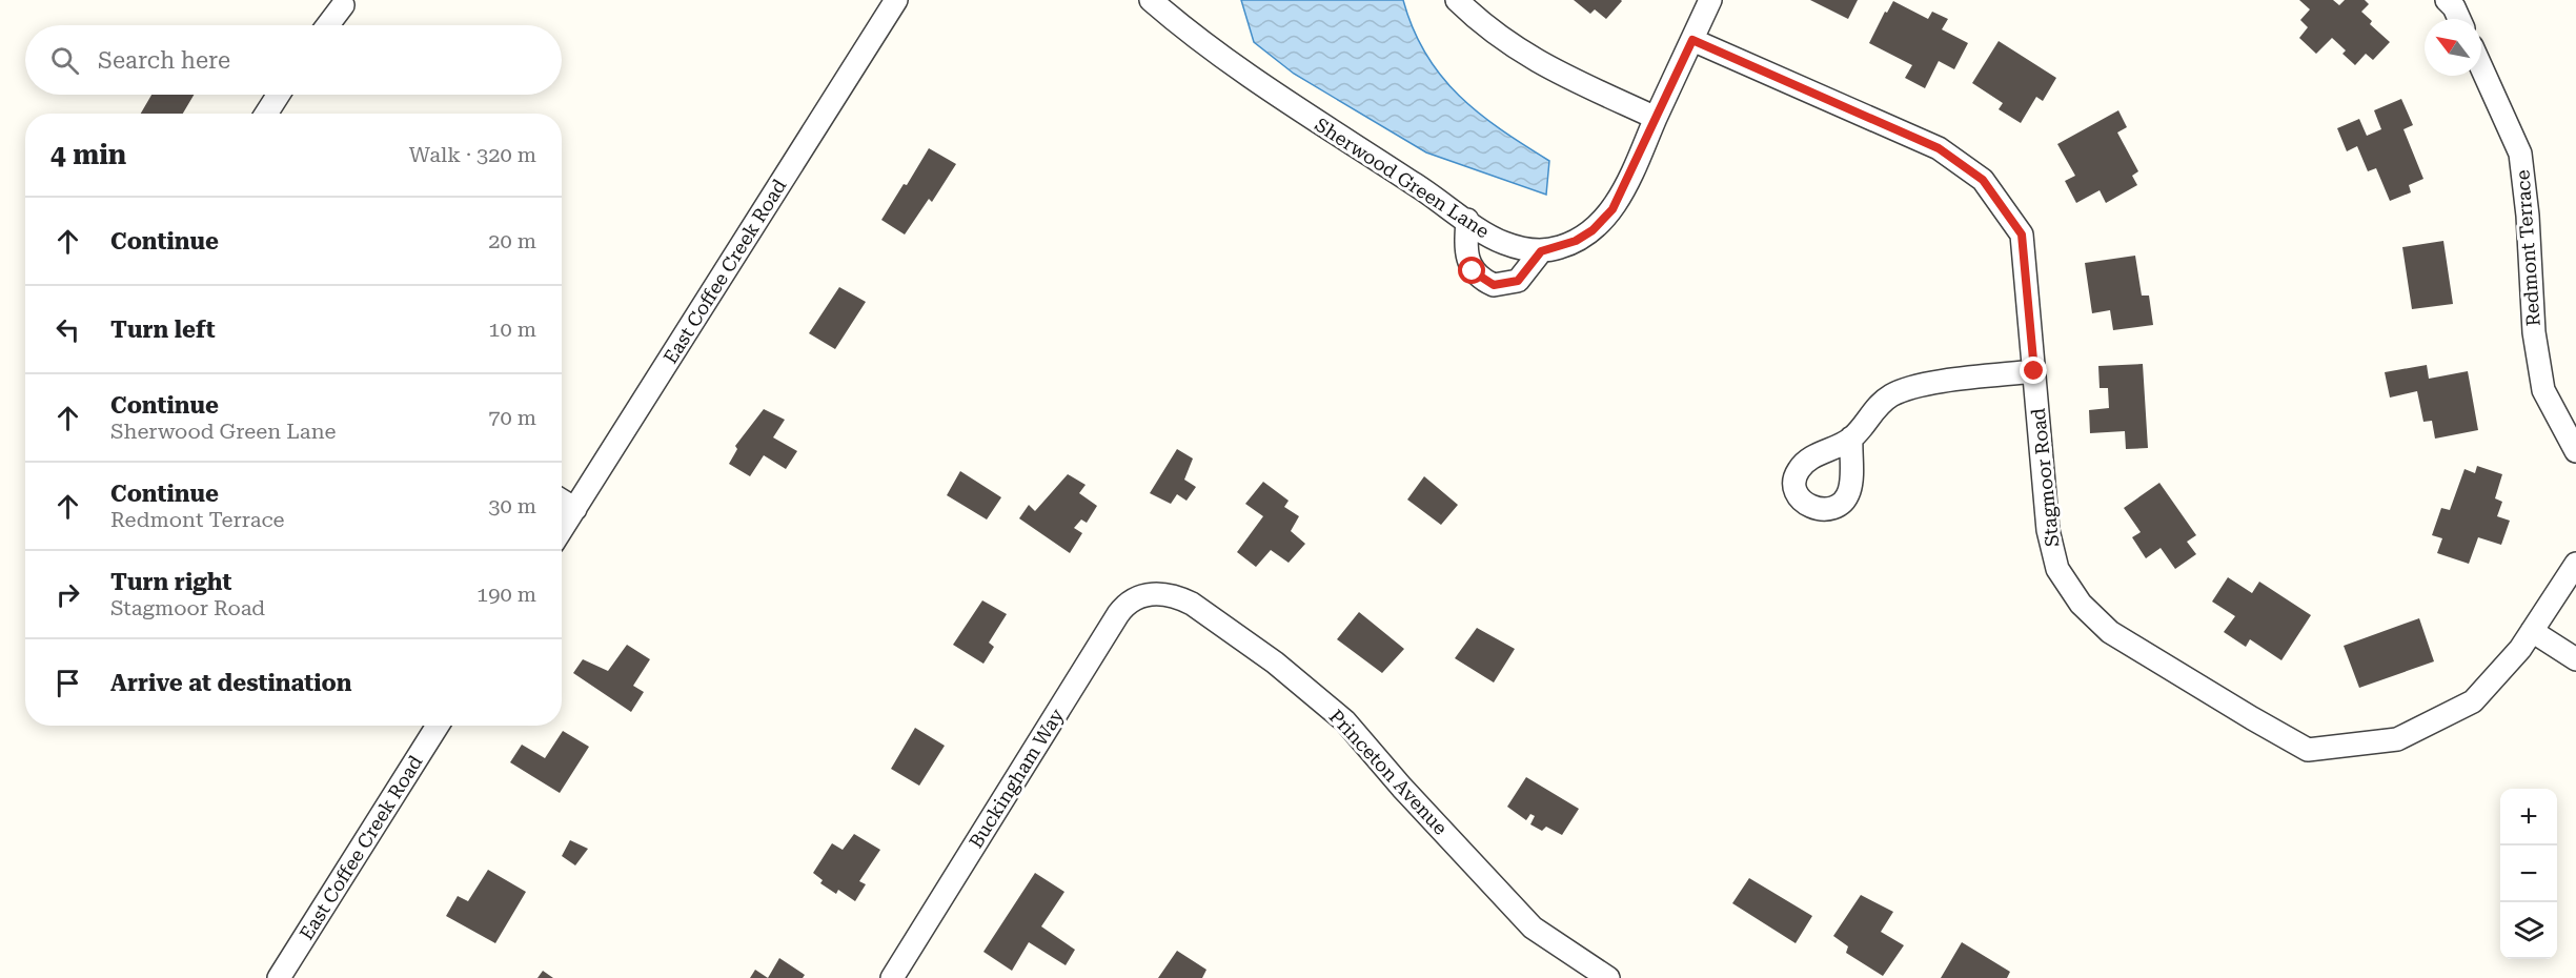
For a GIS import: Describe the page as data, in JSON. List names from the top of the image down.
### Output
{
  "streets": {
    "street": [
      "Sherwood Green Lane",
      "Redmont Terrace",
      "East Coffee Creek Road",
      "Stagmoor Road",
      "Princeton Avenue",
      "Buckingham Way"
    ]
  },
  "crossings": [
    ["Princeton Avenue", "Buckingham Way"]
  ],
  "north": "top left",
  "page": {
    "search": "Search here",
    "heading": ["4 min", "Walk · 320 m"],
    "list": [
      ["Continue", "20 m"],
      ["Turn left", "10 m"],
      ["Continue", "Sherwood Green Lane", "70 m"],
      ["Continue", "Redmont Terrace", "30 m"],
      ["Turn right", "Stagmoor Road", "190 m"],
      "Arrive at destination"
    ],
    "map_buttons": ["+", "−"]
  }
}
